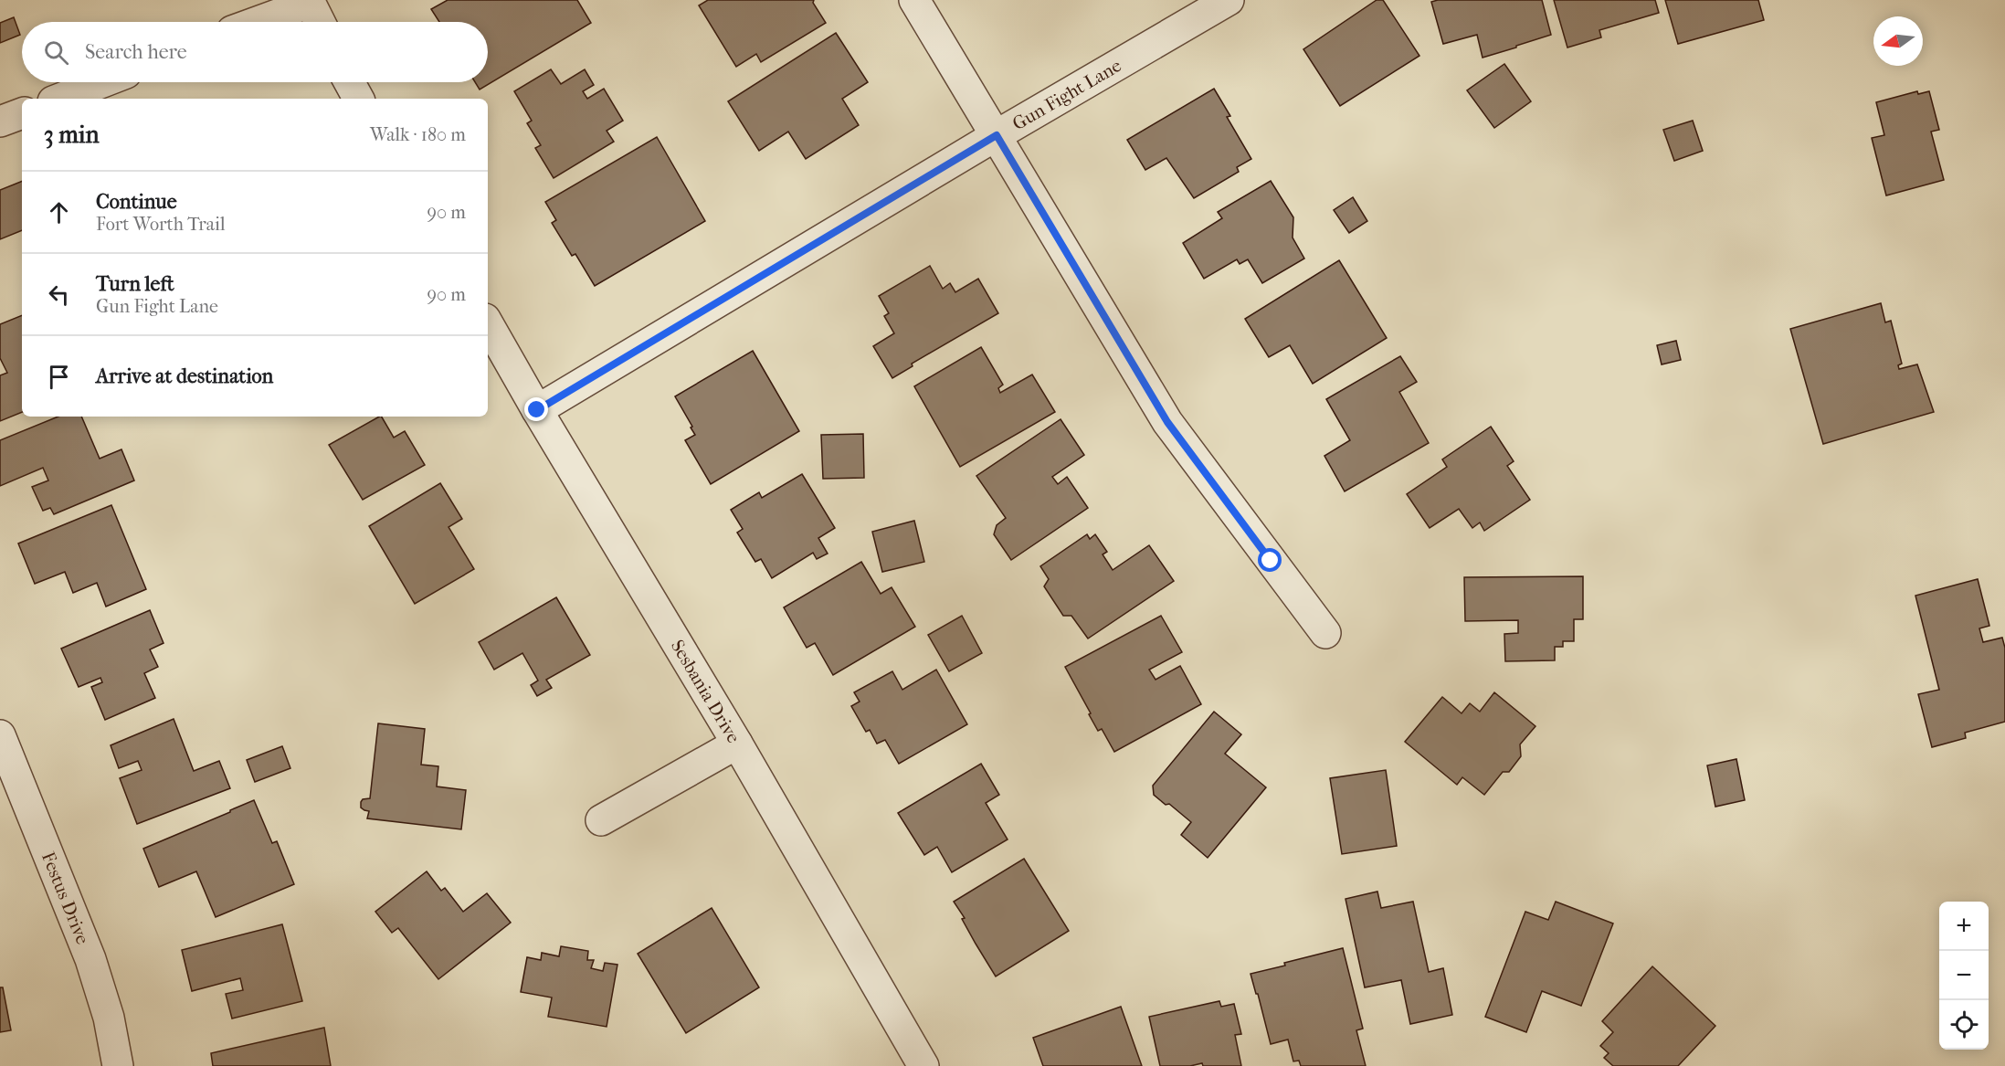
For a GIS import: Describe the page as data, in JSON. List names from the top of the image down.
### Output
{
  "streets": {
    "street": ["Gun Fight Lane", "Sesbania Drive", "Festus Drive"]
  },
  "crossings": [
    ["Gun Fight Lane", "Sesbania Drive"]
  ],
  "north": "left",
  "page": {
    "search": "Search here",
    "heading": ["3 min", "Walk · 180 m"],
    "list": [
      ["Continue", "Fort Worth Trail", "90 m"],
      ["Turn left", "Gun Fight Lane", "90 m"],
      "Arrive at destination"
    ],
    "map_buttons": ["+", "−"]
  }
}
